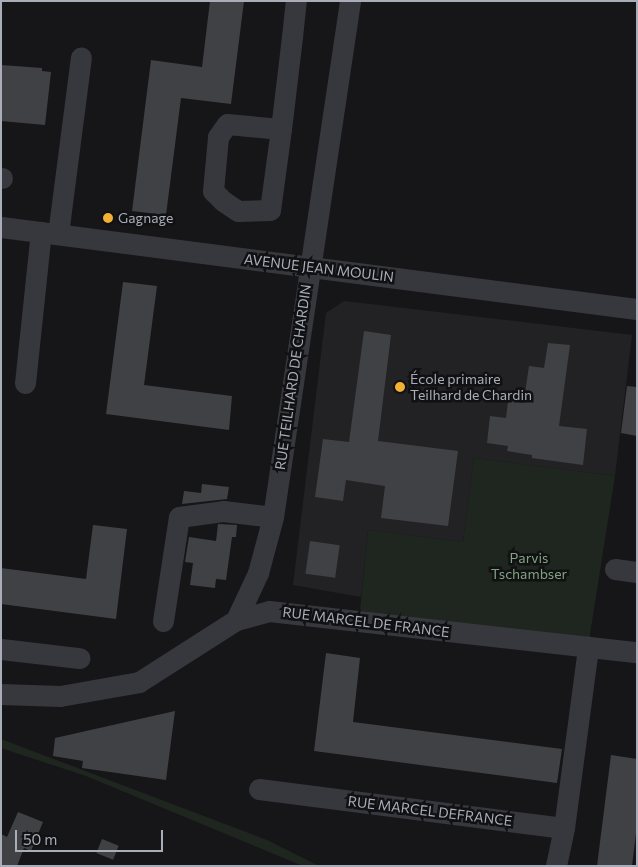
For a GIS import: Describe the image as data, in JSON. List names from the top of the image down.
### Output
{
  "streets": {
    "street": [
      "AVENUE JEAN MOULIN",
      "RUE TEILHARD DE CHARDIN",
      "RUE MARCEL DE FRANCE",
      "RUE MARCEL DEFRANCE"
    ]
  },
  "crossings": [
    ["AVENUE JEAN MOULIN", "RUE TEILHARD DE CHARDIN"],
    ["RUE TEILHARD DE CHARDIN", "RUE MARCEL DE FRANCE"]
  ],
  "parks": ["Parvis Tschambser"],
  "places": ["Gagnage", "École primaire Teilhard de Chardin"],
  "scale_bar": "50 m"
}
